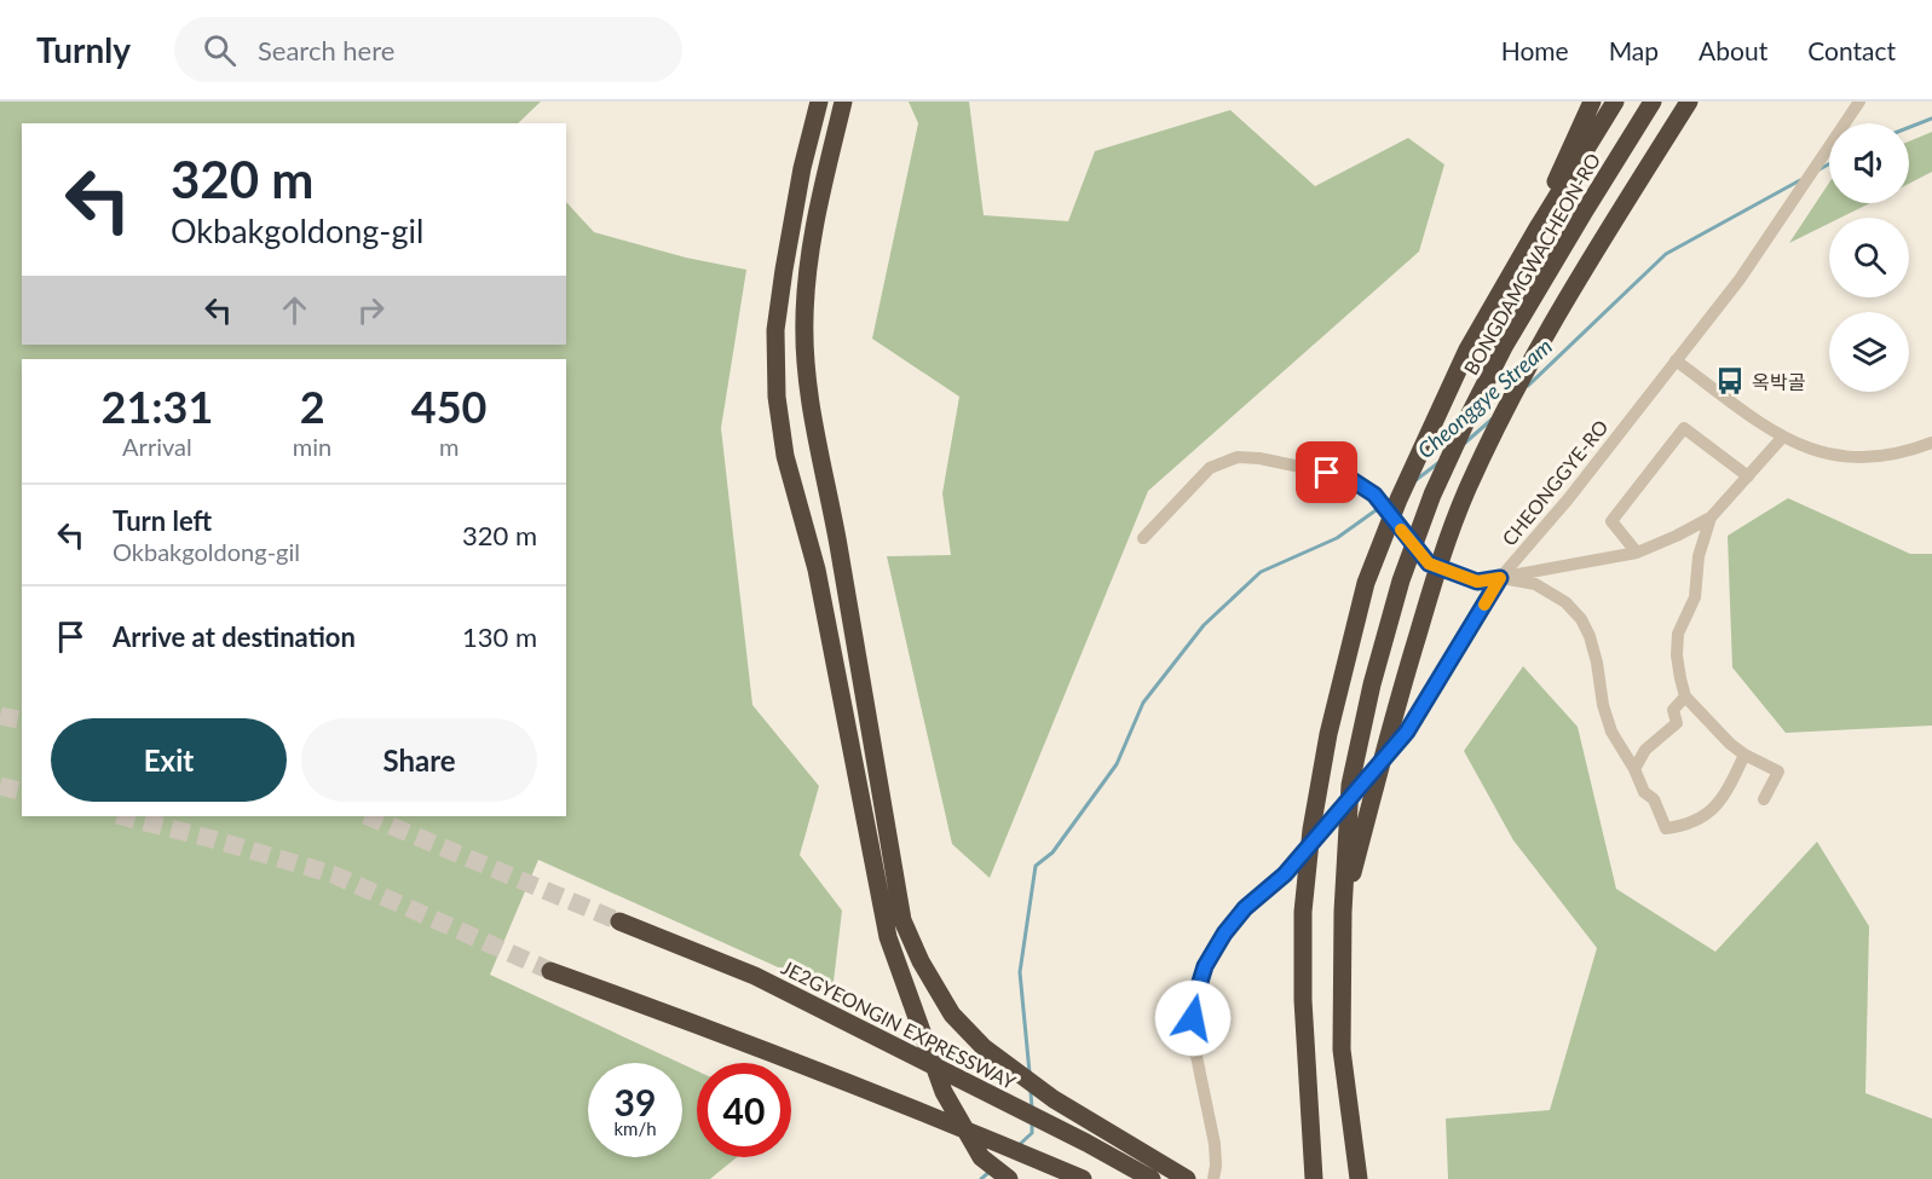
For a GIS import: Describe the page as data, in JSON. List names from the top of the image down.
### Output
{
  "streets": {
    "highway": ["BONGDAMGWACHEON-RO", "JE2GYEONGIN EXPRESSWAY"],
    "street": ["CHEONGGYE-RO"]
  },
  "water": ["Cheonggye Stream"],
  "places": {
    "bus stop": ["옥박골"]
  },
  "page": {
    "header": "Turnly",
    "search": "Search here",
    "nav": [
      "Home",
      "Map",
      "About",
      "Contact"
    ],
    "turn": ["320 m", "Okbakgoldong-gil"],
    "eta": [
      "21:31",
      "Arrival",
      "2",
      "min",
      "450",
      "m"
    ],
    "list": [
      {
        "name": "Turn left",
        "note": "Okbakgoldong-gil",
        "value": "320 m"
      },
      {
        "name": "Arrive at destination",
        "value": "130 m"
      }
    ],
    "buttons": ["Exit", "Share"],
    "speed": "39 km/h",
    "limit": "40"
  }
}
